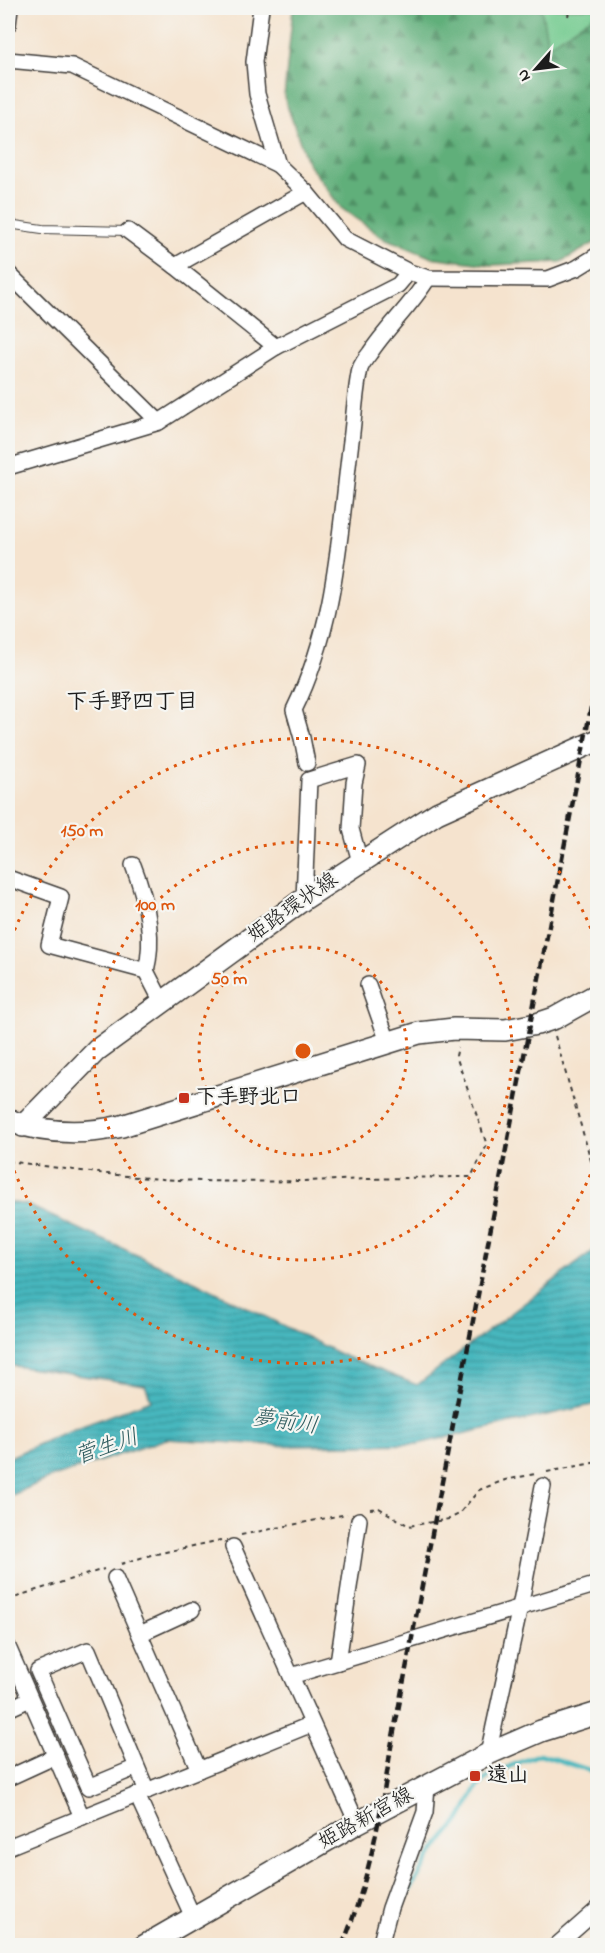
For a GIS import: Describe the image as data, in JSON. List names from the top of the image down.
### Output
{
  "streets": {
    "main road": ["姫路環状線", "姫路新宮線"]
  },
  "districts": ["下手野四丁目"],
  "water": ["夢前川", "菅生川"],
  "places": {
    "transit": ["下手野北口", "遠山"]
  },
  "north": "bottom left",
  "rings": ["150 m", "100 m", "50 m"]
}
